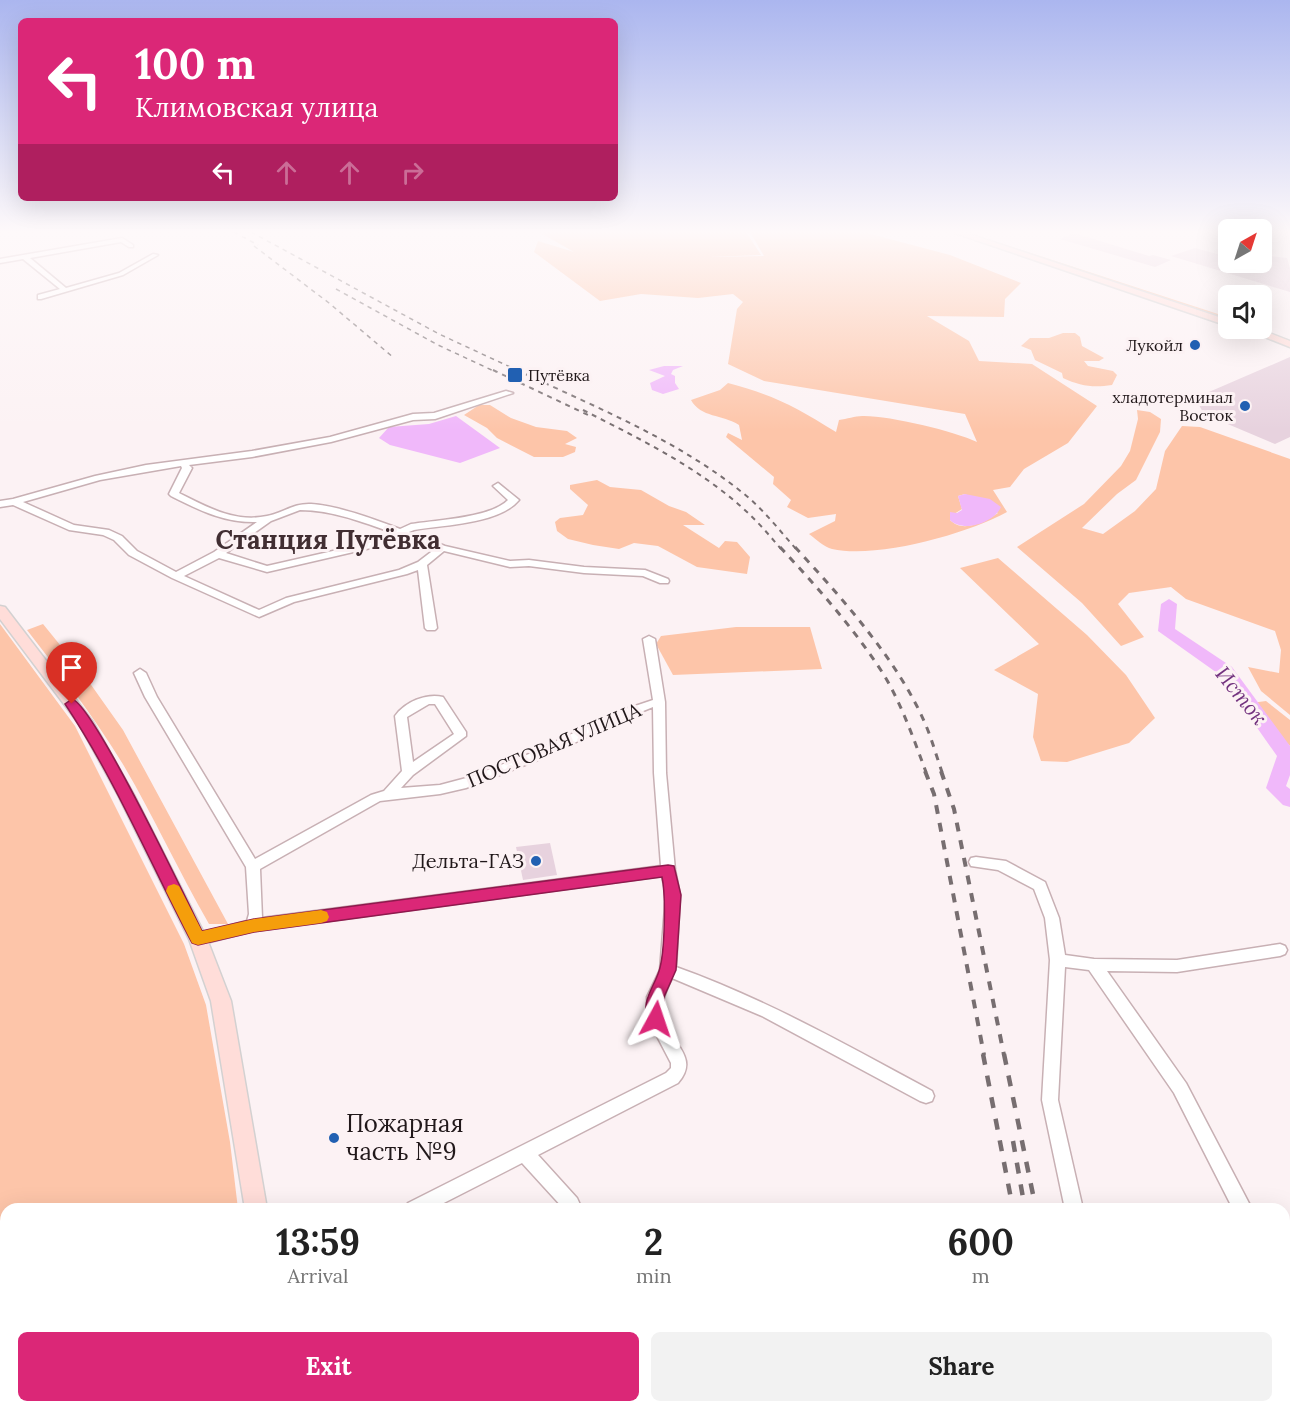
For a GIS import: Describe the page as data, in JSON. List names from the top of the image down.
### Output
{
  "streets": {
    "street": ["ПОСТОВАЯ УЛИЦА"]
  },
  "districts": ["Станция Путёвка"],
  "water": ["Исток"],
  "places": {
    "other": [
      "Лукойл",
      "хладотерминал Восток",
      "Дельта-ГАЗ",
      "Пожарная часть №9"
    ],
    "transit": ["Путёвка"]
  },
  "north": "top right",
  "page": {
    "turn": ["100 m", "Климовская улица"],
    "eta": [
      "13:59",
      "Arrival",
      "2",
      "min",
      "600",
      "m"
    ],
    "buttons": ["Exit", "Share"]
  }
}
